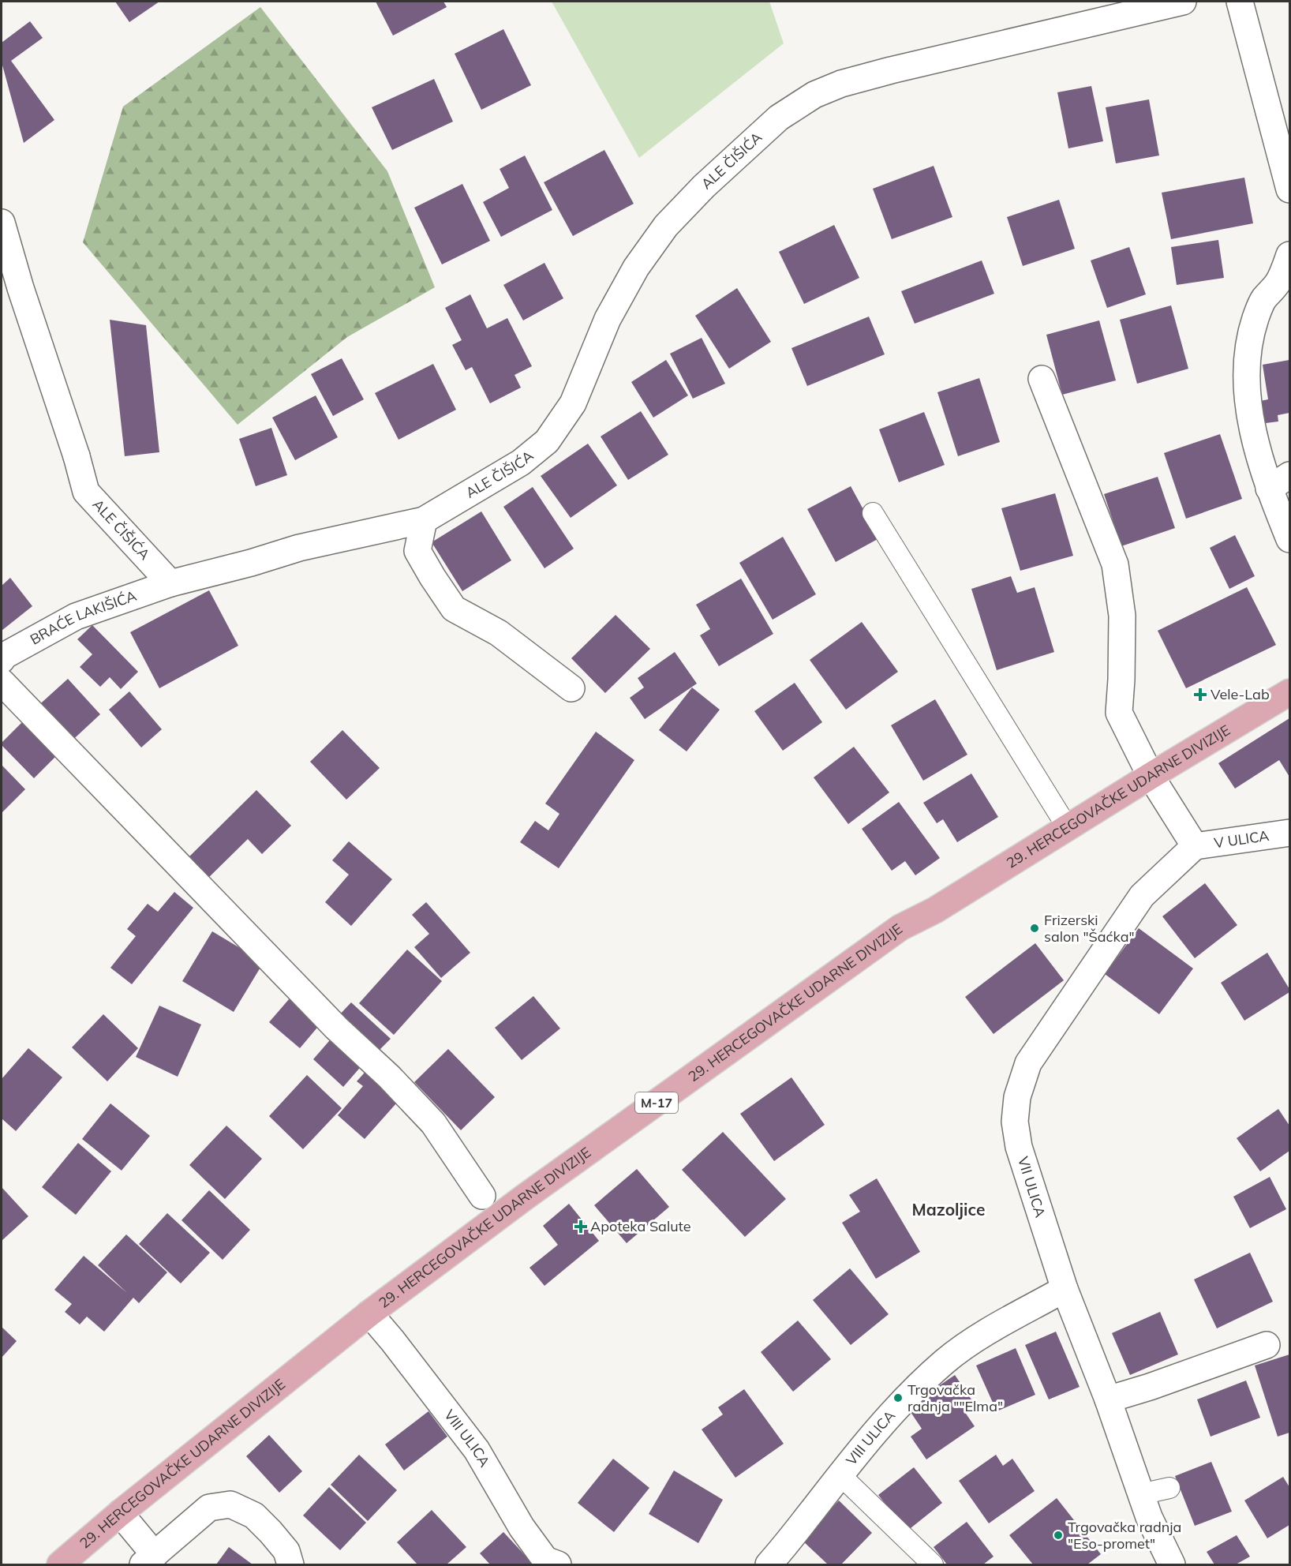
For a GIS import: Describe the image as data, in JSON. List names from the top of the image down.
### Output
{
  "streets": {
    "main road": ["29. HERCEGOVAČKE UDARNE DIVIZIJE", "M-17"],
    "street": [
      "ALE ČIŠIĆA",
      "BRAĆE LAKIŠIĆA",
      "V ULICA",
      "VII ULICA",
      "VIII ULICA"
    ]
  },
  "crossings": [
    ["ALE ČIŠIĆA", "BRAĆE LAKIŠIĆA"],
    ["29. HERCEGOVAČKE UDARNE DIVIZIJE", "VIII ULICA"],
    ["V ULICA", "VII ULICA"],
    ["VII ULICA", "VIII ULICA"]
  ],
  "districts": ["Mazoljice"],
  "places": {
    "health": ["Vele-Lab", "Apoteka Salute"],
    "other": ["Frizerski salon \"Šaćka\"", "Trgovačka radnja \"\"Elma\"", "Trgovačka radnja \"Eso-promet\""]
  }
}
